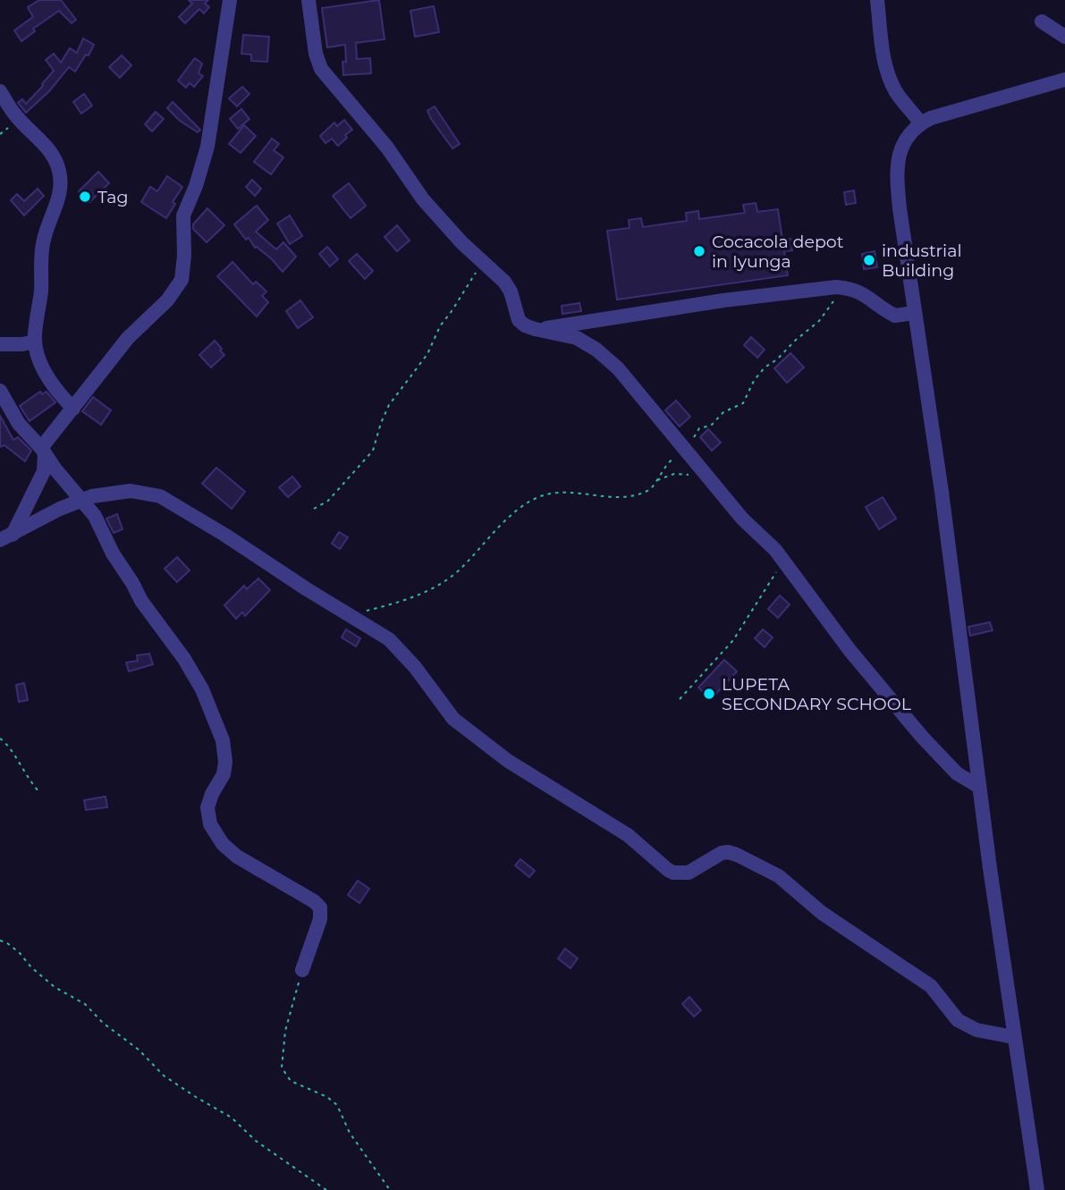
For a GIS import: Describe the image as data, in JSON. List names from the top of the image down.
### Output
{
  "places": [
    "Tag",
    "Cocacola depot in Iyunga",
    "industrial Building",
    "LUPETA SECONDARY SCHOOL"
  ]
}
